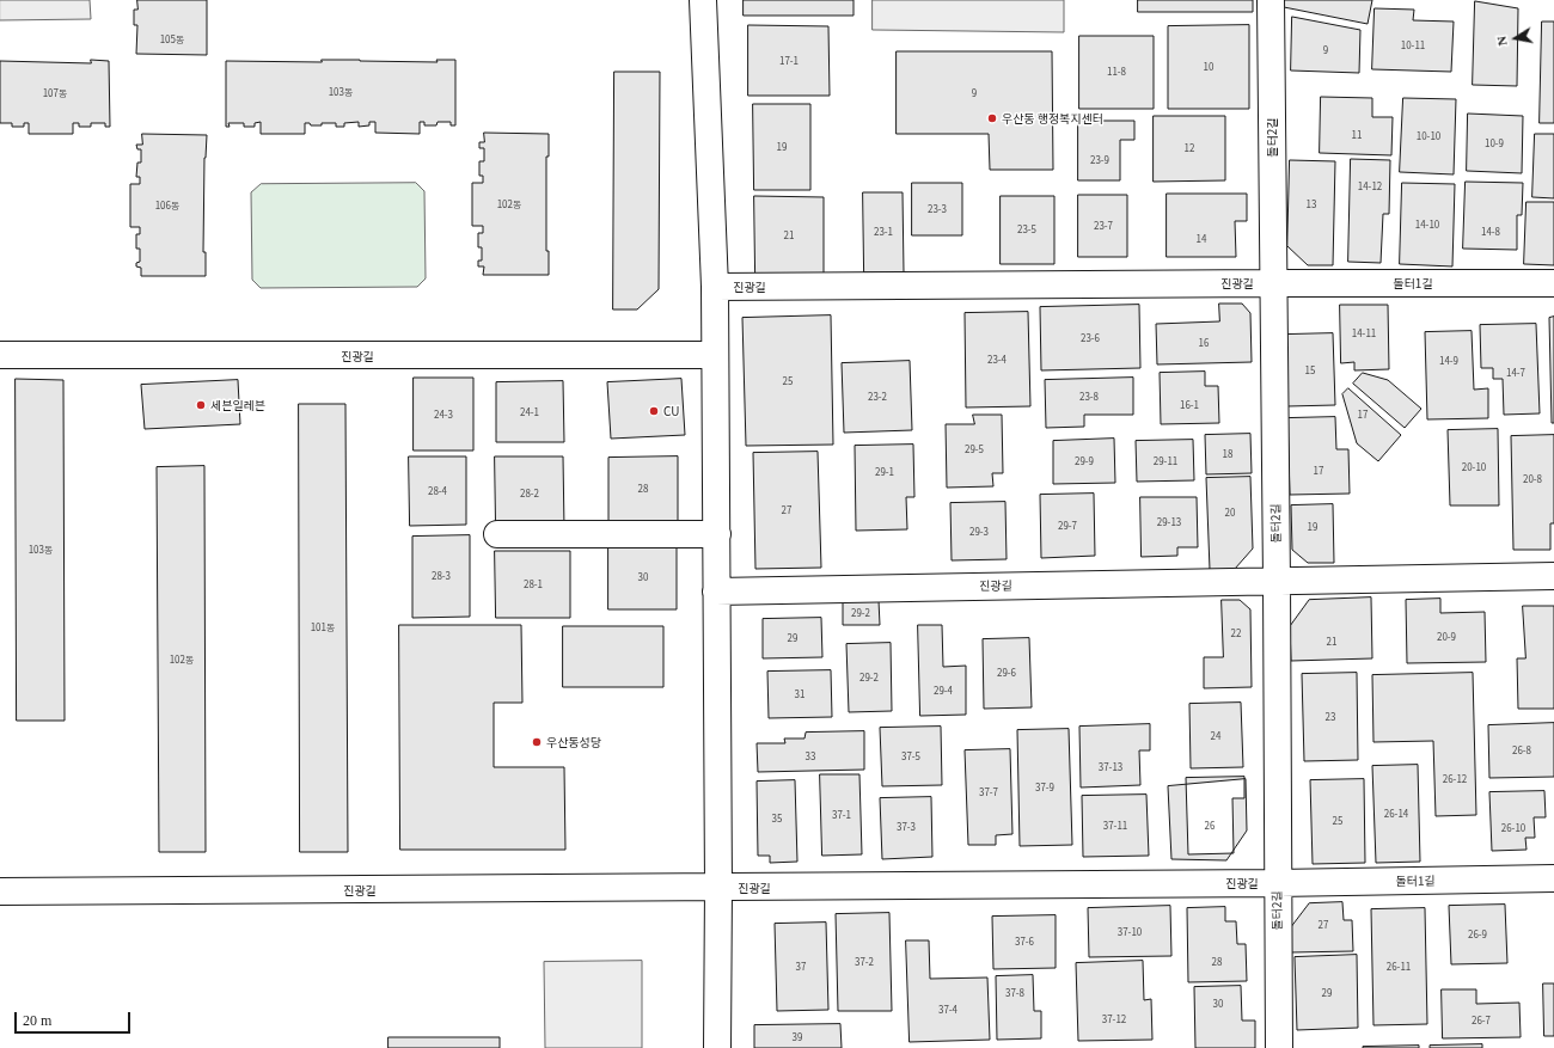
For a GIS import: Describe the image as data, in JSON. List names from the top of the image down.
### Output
{
  "streets": {
    "street": ["돌터2길", "진광길", "돌터1길"]
  },
  "crossings": [
    ["돌터2길", "진광길"],
    ["돌터2길", "돌터1길"],
    ["진광길", "돌터1길"]
  ],
  "places": [
    "우산동 행정복지센터",
    "세븐일레븐",
    "CU",
    "우산동성당"
  ],
  "house_numbers": [
    "105동",
    "10-11",
    "9",
    "17-1",
    "10",
    "11-8",
    "103동",
    "107동",
    "9",
    "11",
    "10-10",
    "10-9",
    "19",
    "12",
    "23-9",
    "14-12",
    "102동",
    "13",
    "106동",
    "23-3",
    "14-10",
    "23-7",
    "23-5",
    "23-1",
    "14-8",
    "21",
    "14",
    "14-11",
    "23-6",
    "16",
    "23-4",
    "14-9",
    "15",
    "14-7",
    "25",
    "23-2",
    "23-8",
    "16-1",
    "24-1",
    "24-3",
    "17",
    "29-5",
    "18",
    "29-9",
    "29-11",
    "20-10",
    "17",
    "29-1",
    "20-8",
    "28",
    "28-4",
    "28-2",
    "27",
    "20",
    "29-13",
    "29-7",
    "19",
    "29-3",
    "103동",
    "28-3",
    "30",
    "28-1",
    "29-2",
    "101동",
    "22",
    "20-9",
    "29",
    "21",
    "102동",
    "29-6",
    "29-2",
    "29-4",
    "31",
    "23",
    "24",
    "26-8",
    "33",
    "37-5",
    "37-13",
    "26-12",
    "37-9",
    "37-7",
    "26-14",
    "37-1",
    "35",
    "25",
    "37-11",
    "26",
    "37-3",
    "26-10",
    "27",
    "37-10",
    "26-9",
    "37-6",
    "37-2",
    "28",
    "37",
    "26-11",
    "37-8",
    "29",
    "30",
    "37-4",
    "37-12",
    "26-7",
    "39"
  ],
  "scale_bar": "20 m",
  "north": "left"
}
